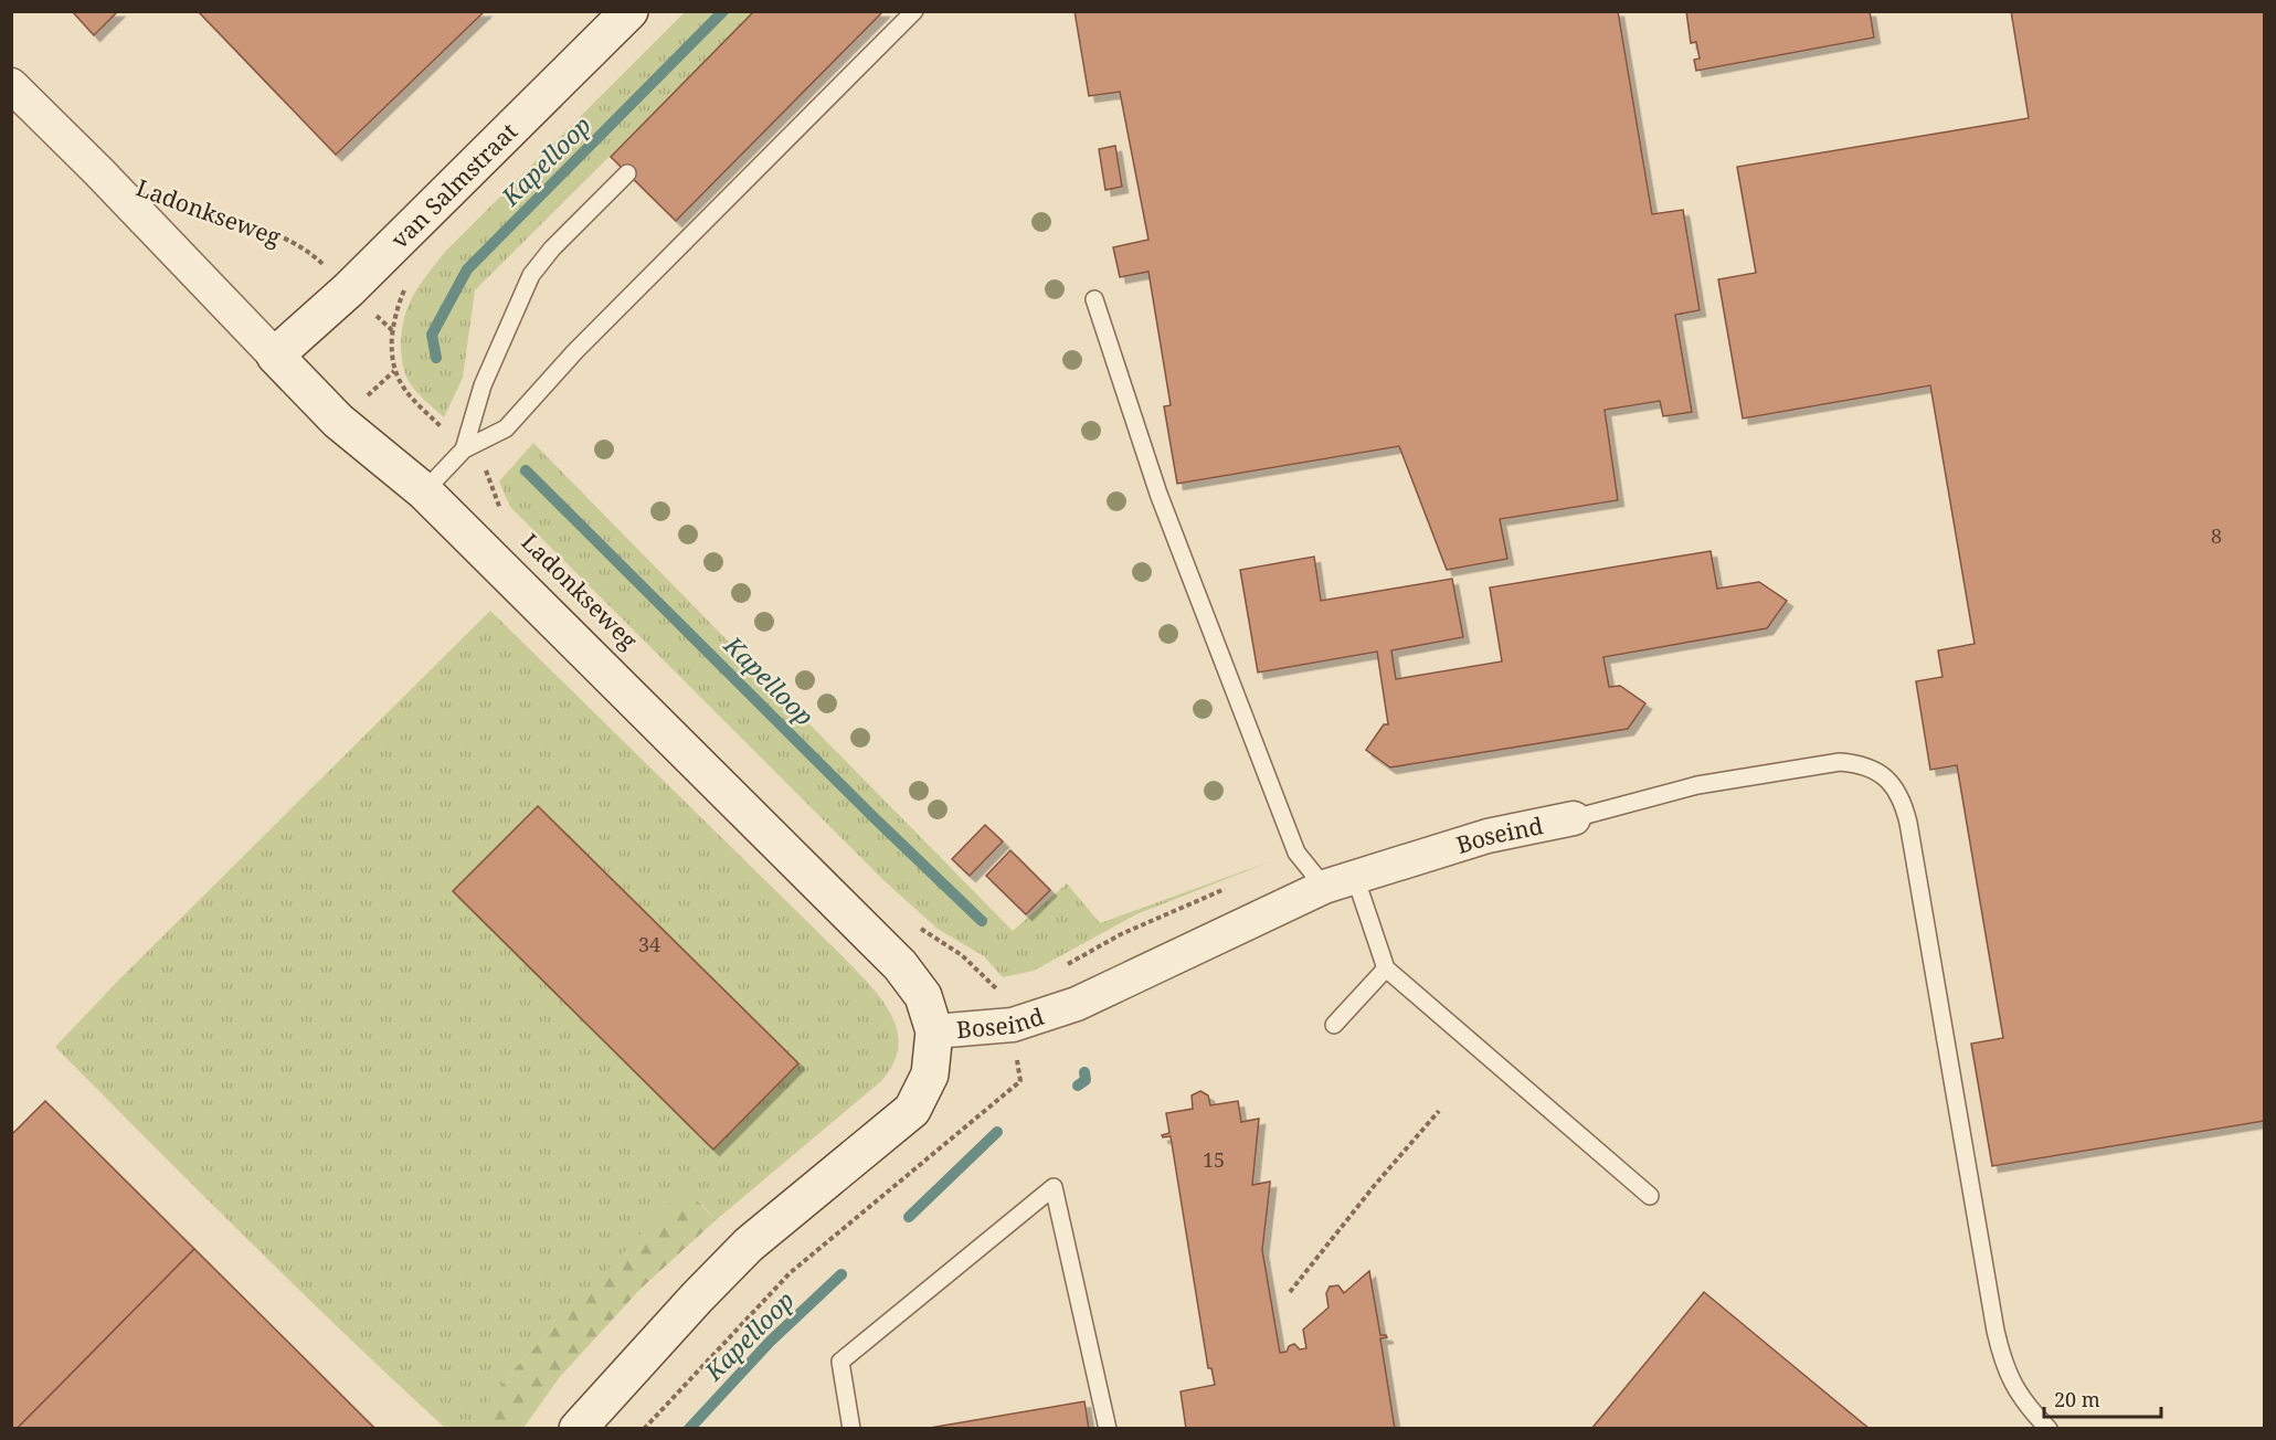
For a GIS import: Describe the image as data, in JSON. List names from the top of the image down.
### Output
{
  "streets": {
    "street": ["van Salmstraat", "Ladonkseweg", "Boseind"]
  },
  "crossings": [
    ["van Salmstraat", "Ladonkseweg"],
    ["Ladonkseweg", "Boseind"]
  ],
  "water": ["Kapelloop"],
  "house_numbers": ["8", "34", "15"],
  "scale_bar": "20 m"
}
